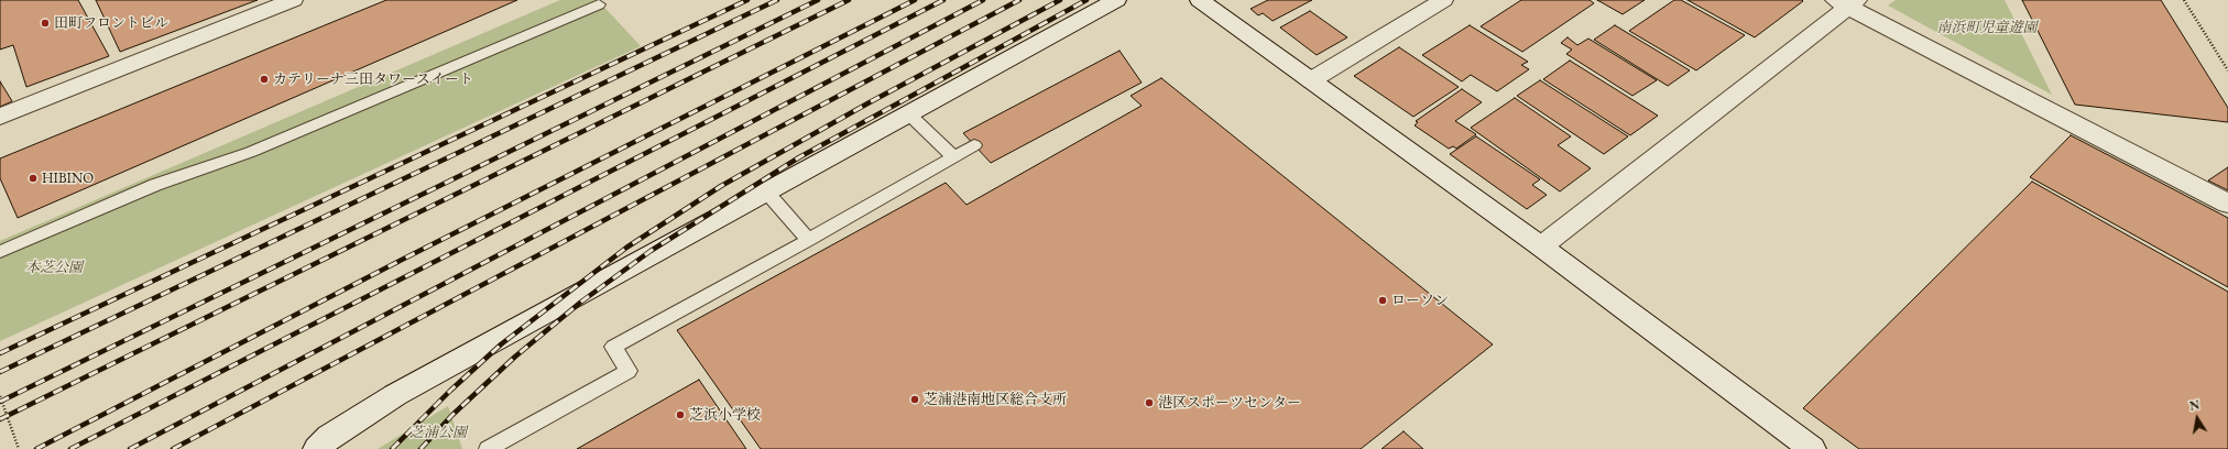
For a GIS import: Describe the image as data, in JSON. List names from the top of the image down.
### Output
{
  "parks": ["南浜町児童遊園", "本芝公園", "芝浦公園"],
  "places": [
    "田町フロントビル",
    "カテリーナ三田タワースイート",
    "HIBINO",
    "ローソン",
    "芝浦港南地区総合支所",
    "港区スポーツセンター",
    "芝浜小学校"
  ],
  "north": "top"
}
